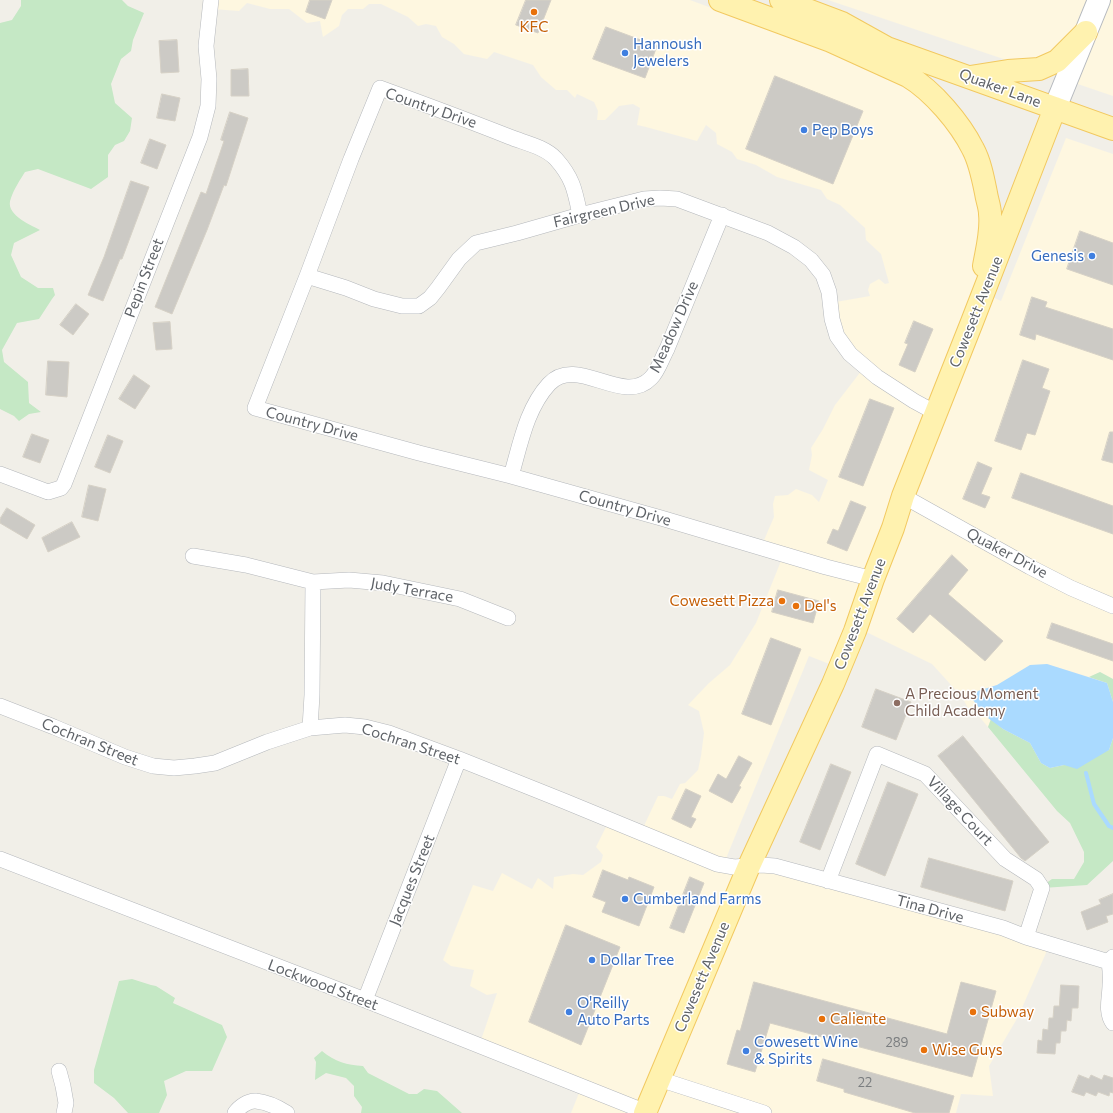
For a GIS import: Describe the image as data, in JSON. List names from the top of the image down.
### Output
{
  "streets": {
    "main road": ["Quaker Lane", "Cowesett Avenue"],
    "street": [
      "Country Drive",
      "Fairgreen Drive",
      "Pepin Street",
      "Meadow Drive",
      "Quaker Drive",
      "Judy Terrace",
      "Cochran Street",
      "Village Court",
      "Jacques Street",
      "Tina Drive",
      "Lockwood Street"
    ]
  },
  "crossings": [
    ["Quaker Lane", "Cowesett Avenue"],
    ["Country Drive", "Fairgreen Drive"],
    ["Country Drive", "Cowesett Avenue"],
    ["Country Drive", "Meadow Drive"],
    ["Fairgreen Drive", "Cowesett Avenue"],
    ["Fairgreen Drive", "Meadow Drive"],
    ["Cowesett Avenue", "Quaker Drive"],
    ["Cowesett Avenue", "Cochran Street"],
    ["Cowesett Avenue", "Tina Drive"],
    ["Cowesett Avenue", "Lockwood Street"],
    ["Cochran Street", "Jacques Street"],
    ["Cochran Street", "Tina Drive"],
    ["Village Court", "Tina Drive"],
    ["Jacques Street", "Lockwood Street"]
  ],
  "places": [
    "KFC",
    "Hannoush Jewelers",
    "Pep Boys",
    "Genesis",
    "Cowesett Pizza",
    "Del's",
    "A Precious Moment Child Academy",
    "Cumberland Farms",
    "Dollar Tree",
    "O'Reilly Auto Parts",
    "Subway",
    "Caliente",
    "Wise Guys",
    "Cowesett Wine & Spirits"
  ],
  "house_numbers": ["289", "22"]
}
